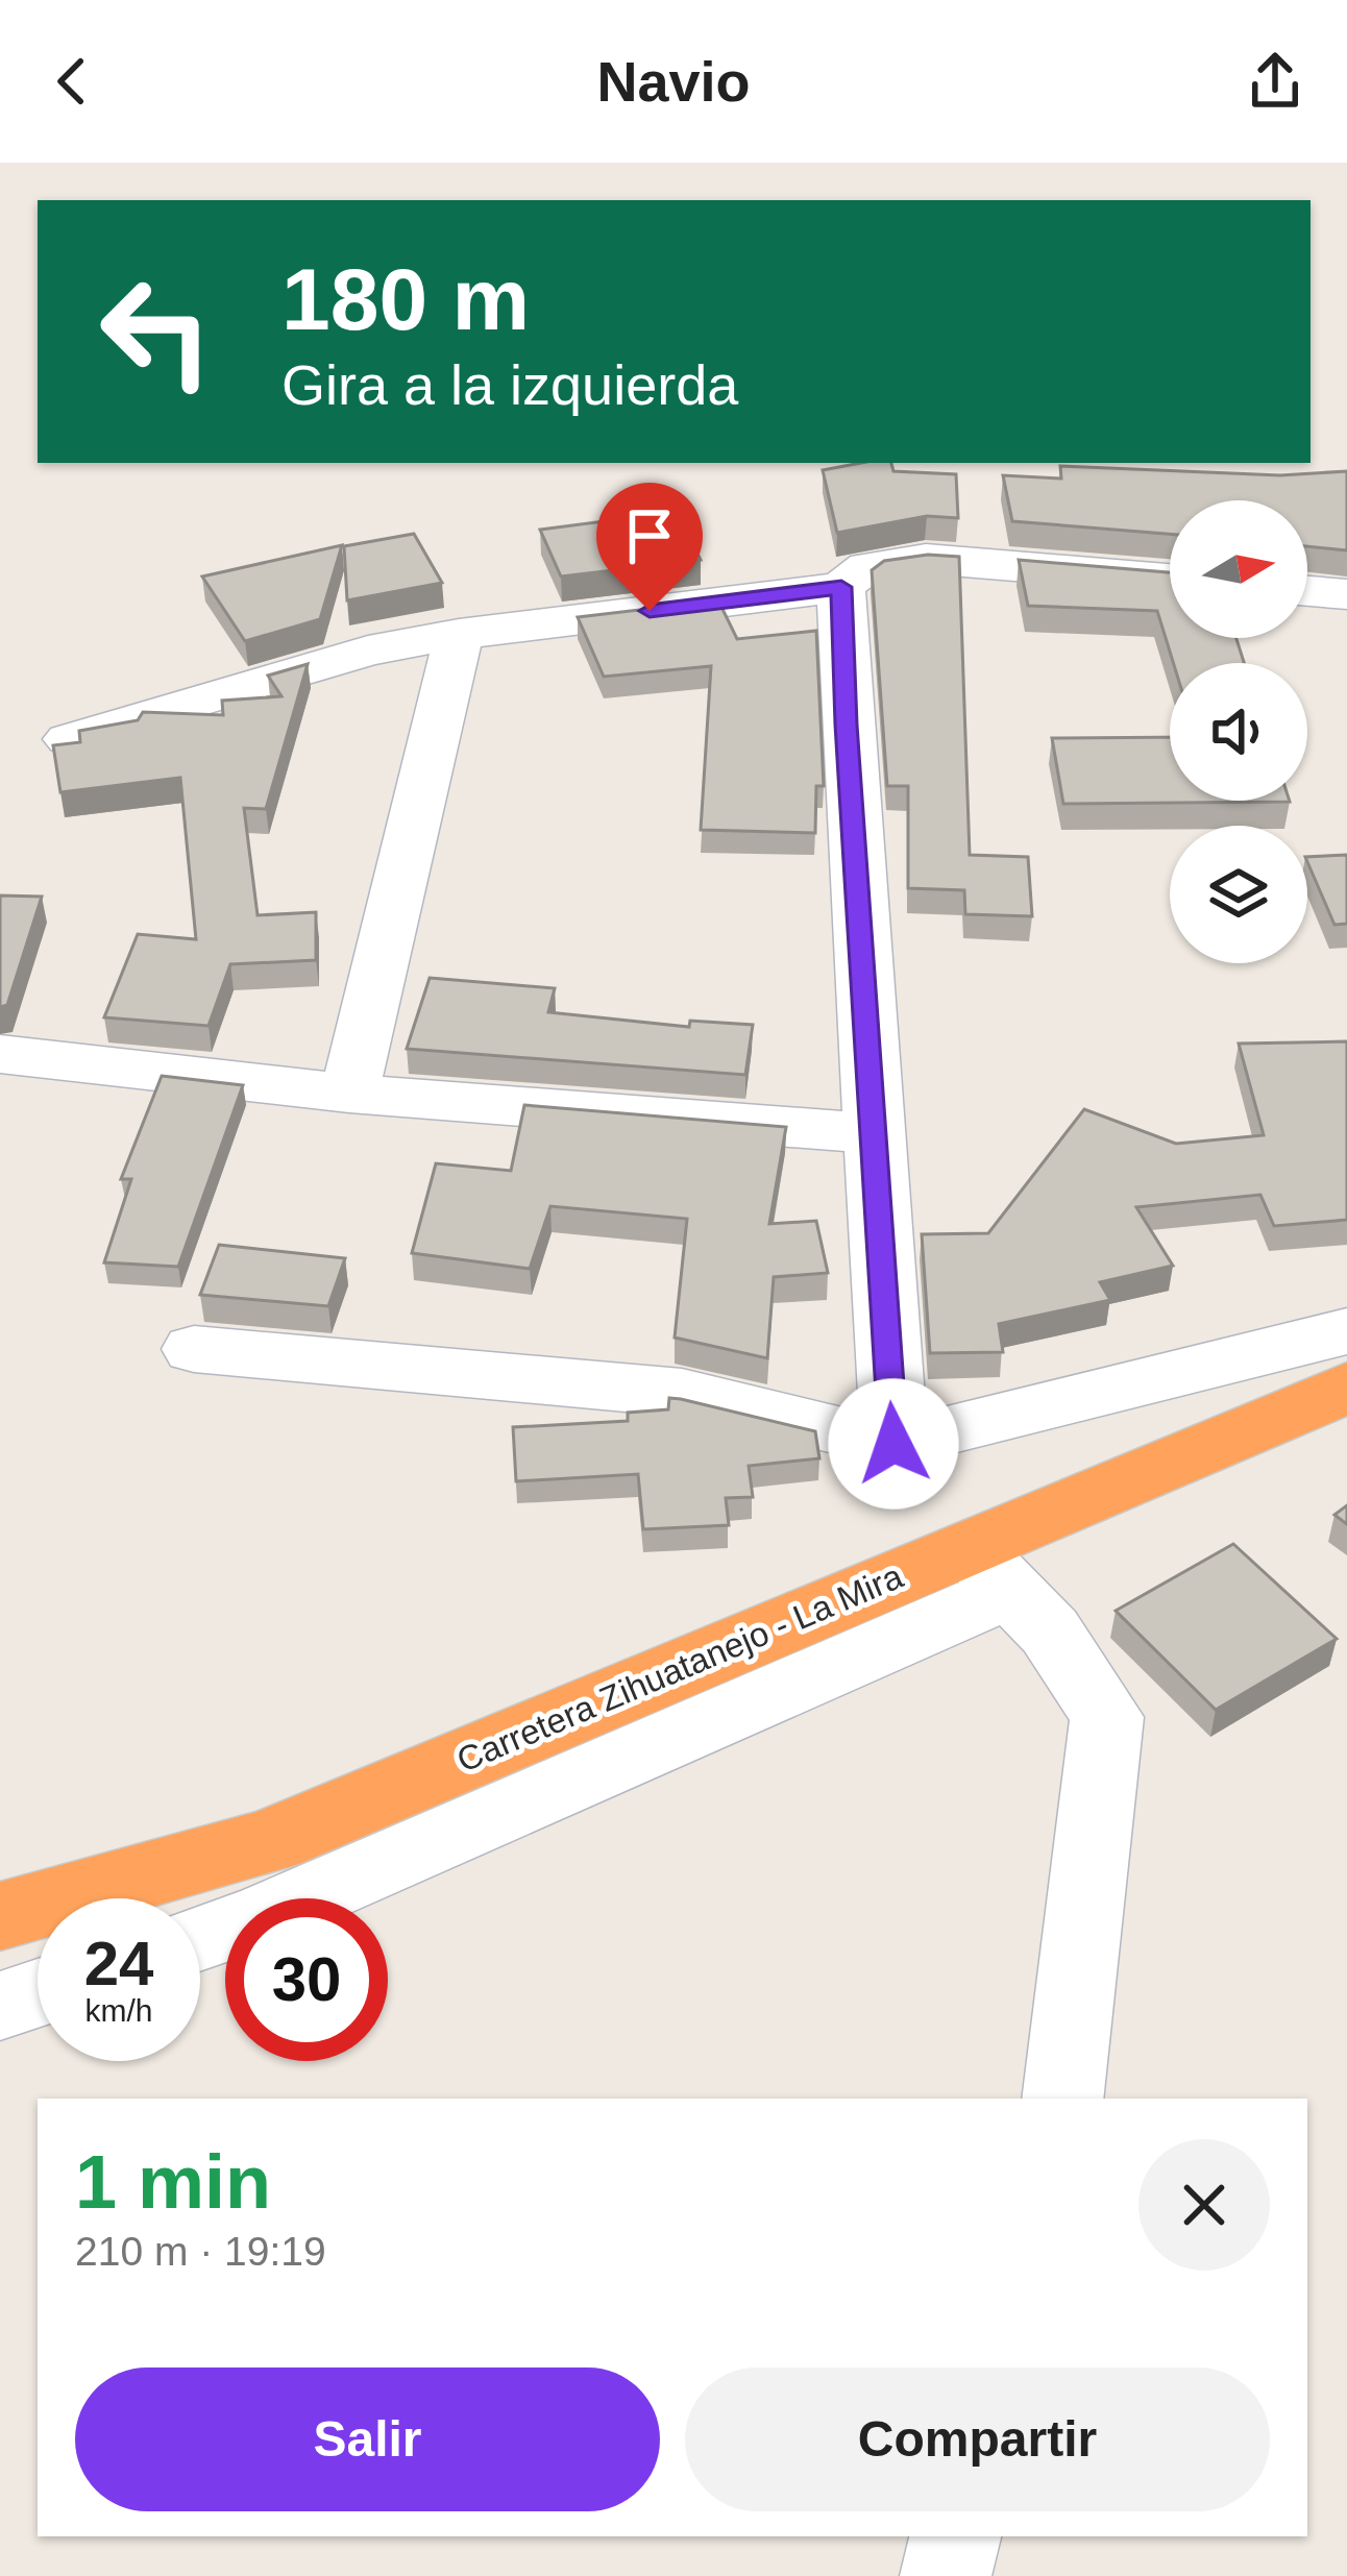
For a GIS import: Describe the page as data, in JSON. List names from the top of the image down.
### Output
{
  "streets": {
    "highway": ["Carretera Zihuatanejo - La Mira"]
  },
  "north": "right",
  "page": {
    "header": "Navio",
    "turn": ["180 m", "Gira a la izquierda"],
    "speed": "24 km/h",
    "limit": "30",
    "heading": ["1 min", "210 m · 19:19"],
    "buttons": ["Salir", "Compartir"]
  }
}
